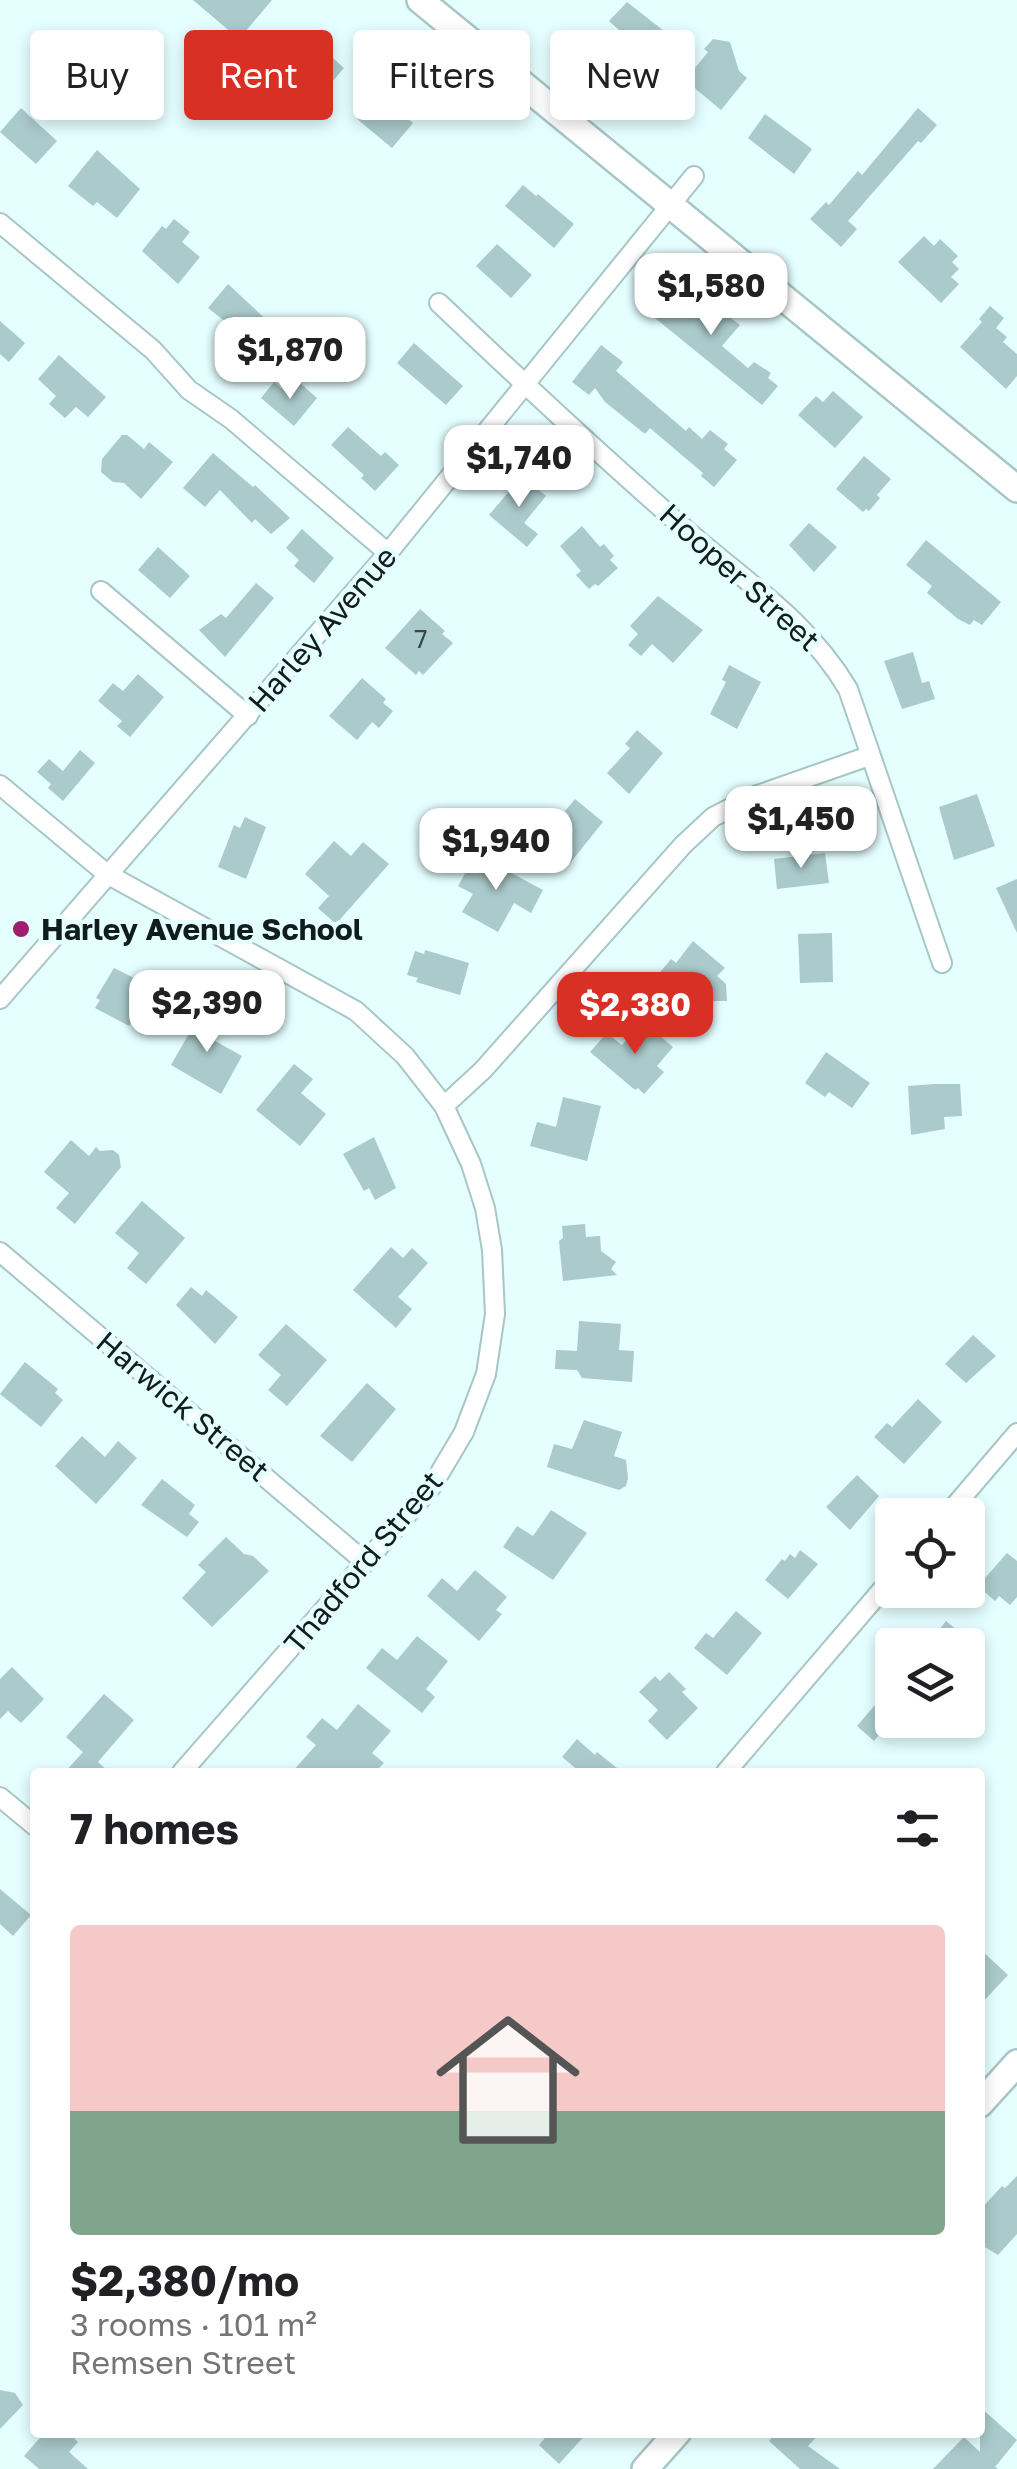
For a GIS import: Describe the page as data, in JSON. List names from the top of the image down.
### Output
{
  "streets": {
    "street": [
      "Hooper Street",
      "Harley Avenue",
      "Harwick Street",
      "Thadford Street"
    ]
  },
  "crossings": [
    ["Hooper Street", "Harley Avenue"],
    ["Harley Avenue", "Thadford Street"],
    ["Harwick Street", "Thadford Street"]
  ],
  "places": ["Harley Avenue School"],
  "house_numbers": ["7"],
  "page": {
    "chip": [
      "Buy",
      "Rent",
      "Filters",
      "New"
    ],
    "price": [
      "$1,580",
      "$1,870",
      "$1,740",
      "$1,450",
      "$1,940",
      "$2,390",
      "$2,380"
    ],
    "heading": "7 homes",
    "list": [
      {
        "name": "$2,380/mo",
        "note": "3 rooms · 101 m² · Remsen Street"
      }
    ]
  }
}
